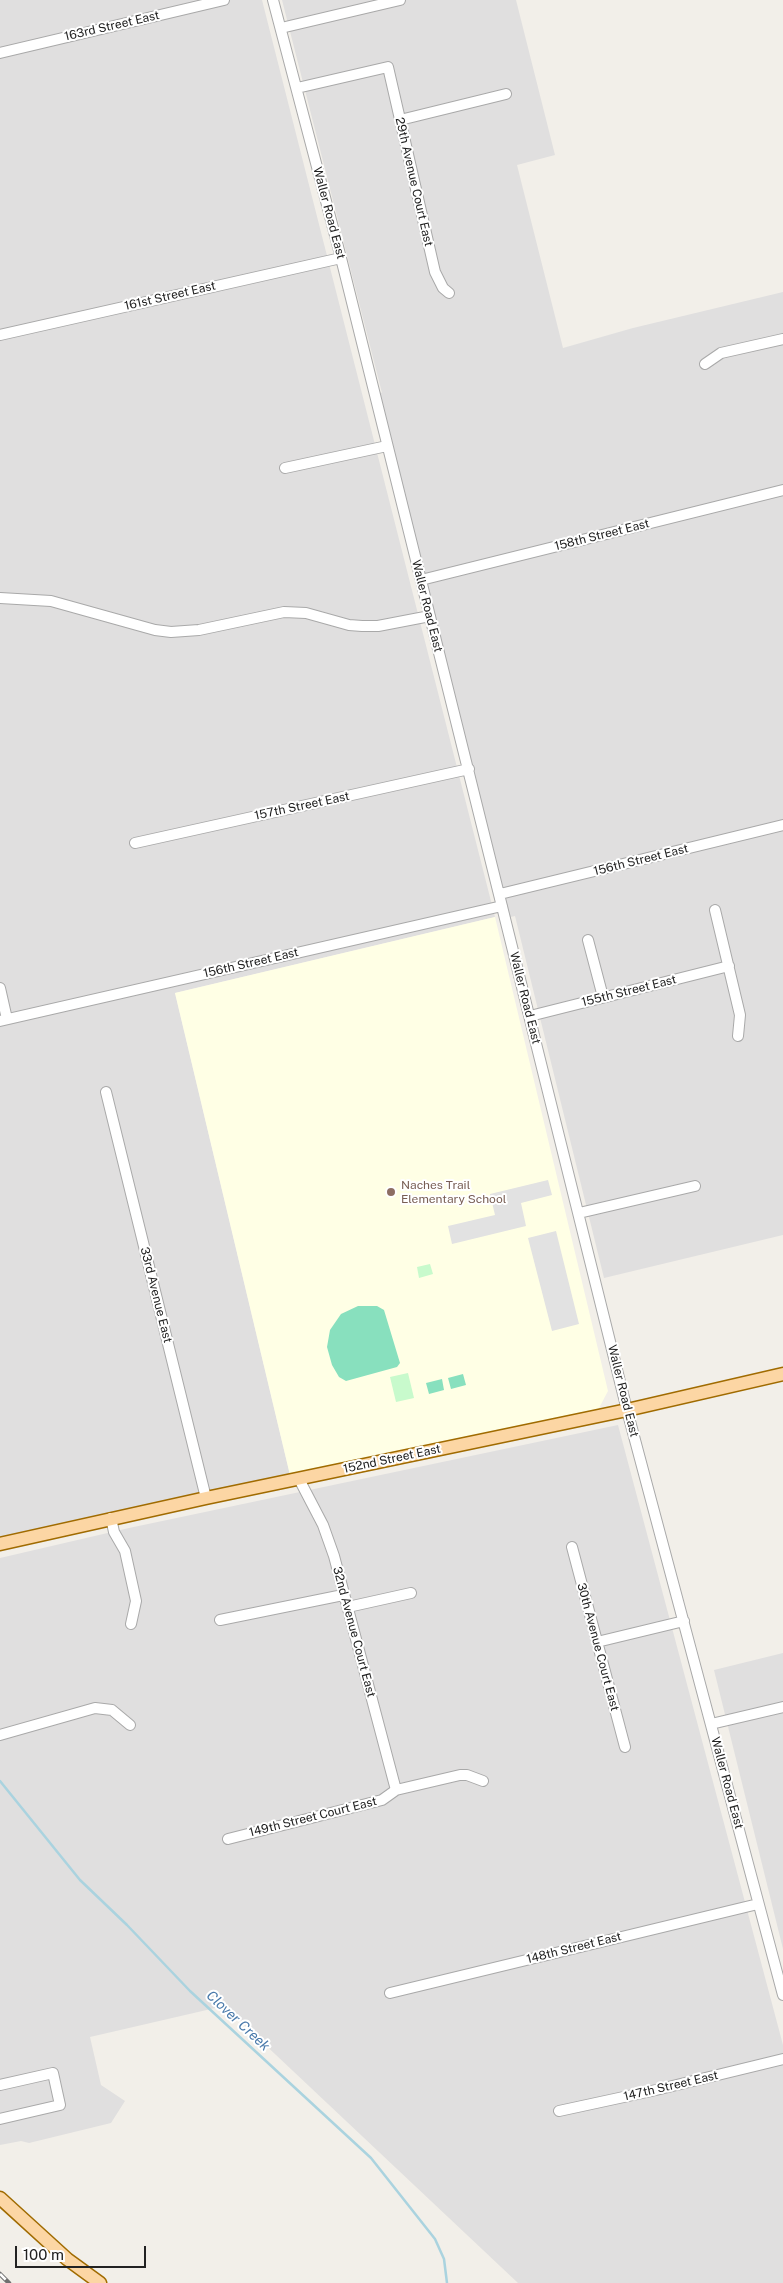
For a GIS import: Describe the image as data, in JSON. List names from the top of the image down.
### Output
{
  "streets": {
    "main road": ["152nd Street East"],
    "street": [
      "163rd Street East",
      "29th Avenue Court East",
      "Waller Road East",
      "161st Street East",
      "158th Street East",
      "157th Street East",
      "156th Street East",
      "155th Street East",
      "33rd Avenue East",
      "32nd Avenue Court East",
      "30th Avenue Court East",
      "149th Street Court East",
      "148th Street East",
      "147th Street East"
    ]
  },
  "crossings": [
    ["29th Avenue Court East", "Waller Road East"],
    ["Waller Road East", "161st Street East"],
    ["Waller Road East", "158th Street East"],
    ["Waller Road East", "157th Street East"],
    ["Waller Road East", "156th Street East"],
    ["Waller Road East", "155th Street East"],
    ["Waller Road East", "152nd Street East"],
    ["Waller Road East", "148th Street East"],
    ["33rd Avenue East", "152nd Street East"],
    ["152nd Street East", "32nd Avenue Court East"],
    ["32nd Avenue Court East", "149th Street Court East"]
  ],
  "water": ["Clover Creek"],
  "places": ["Naches Trail Elementary School"],
  "scale_bar": "100 m"
}
